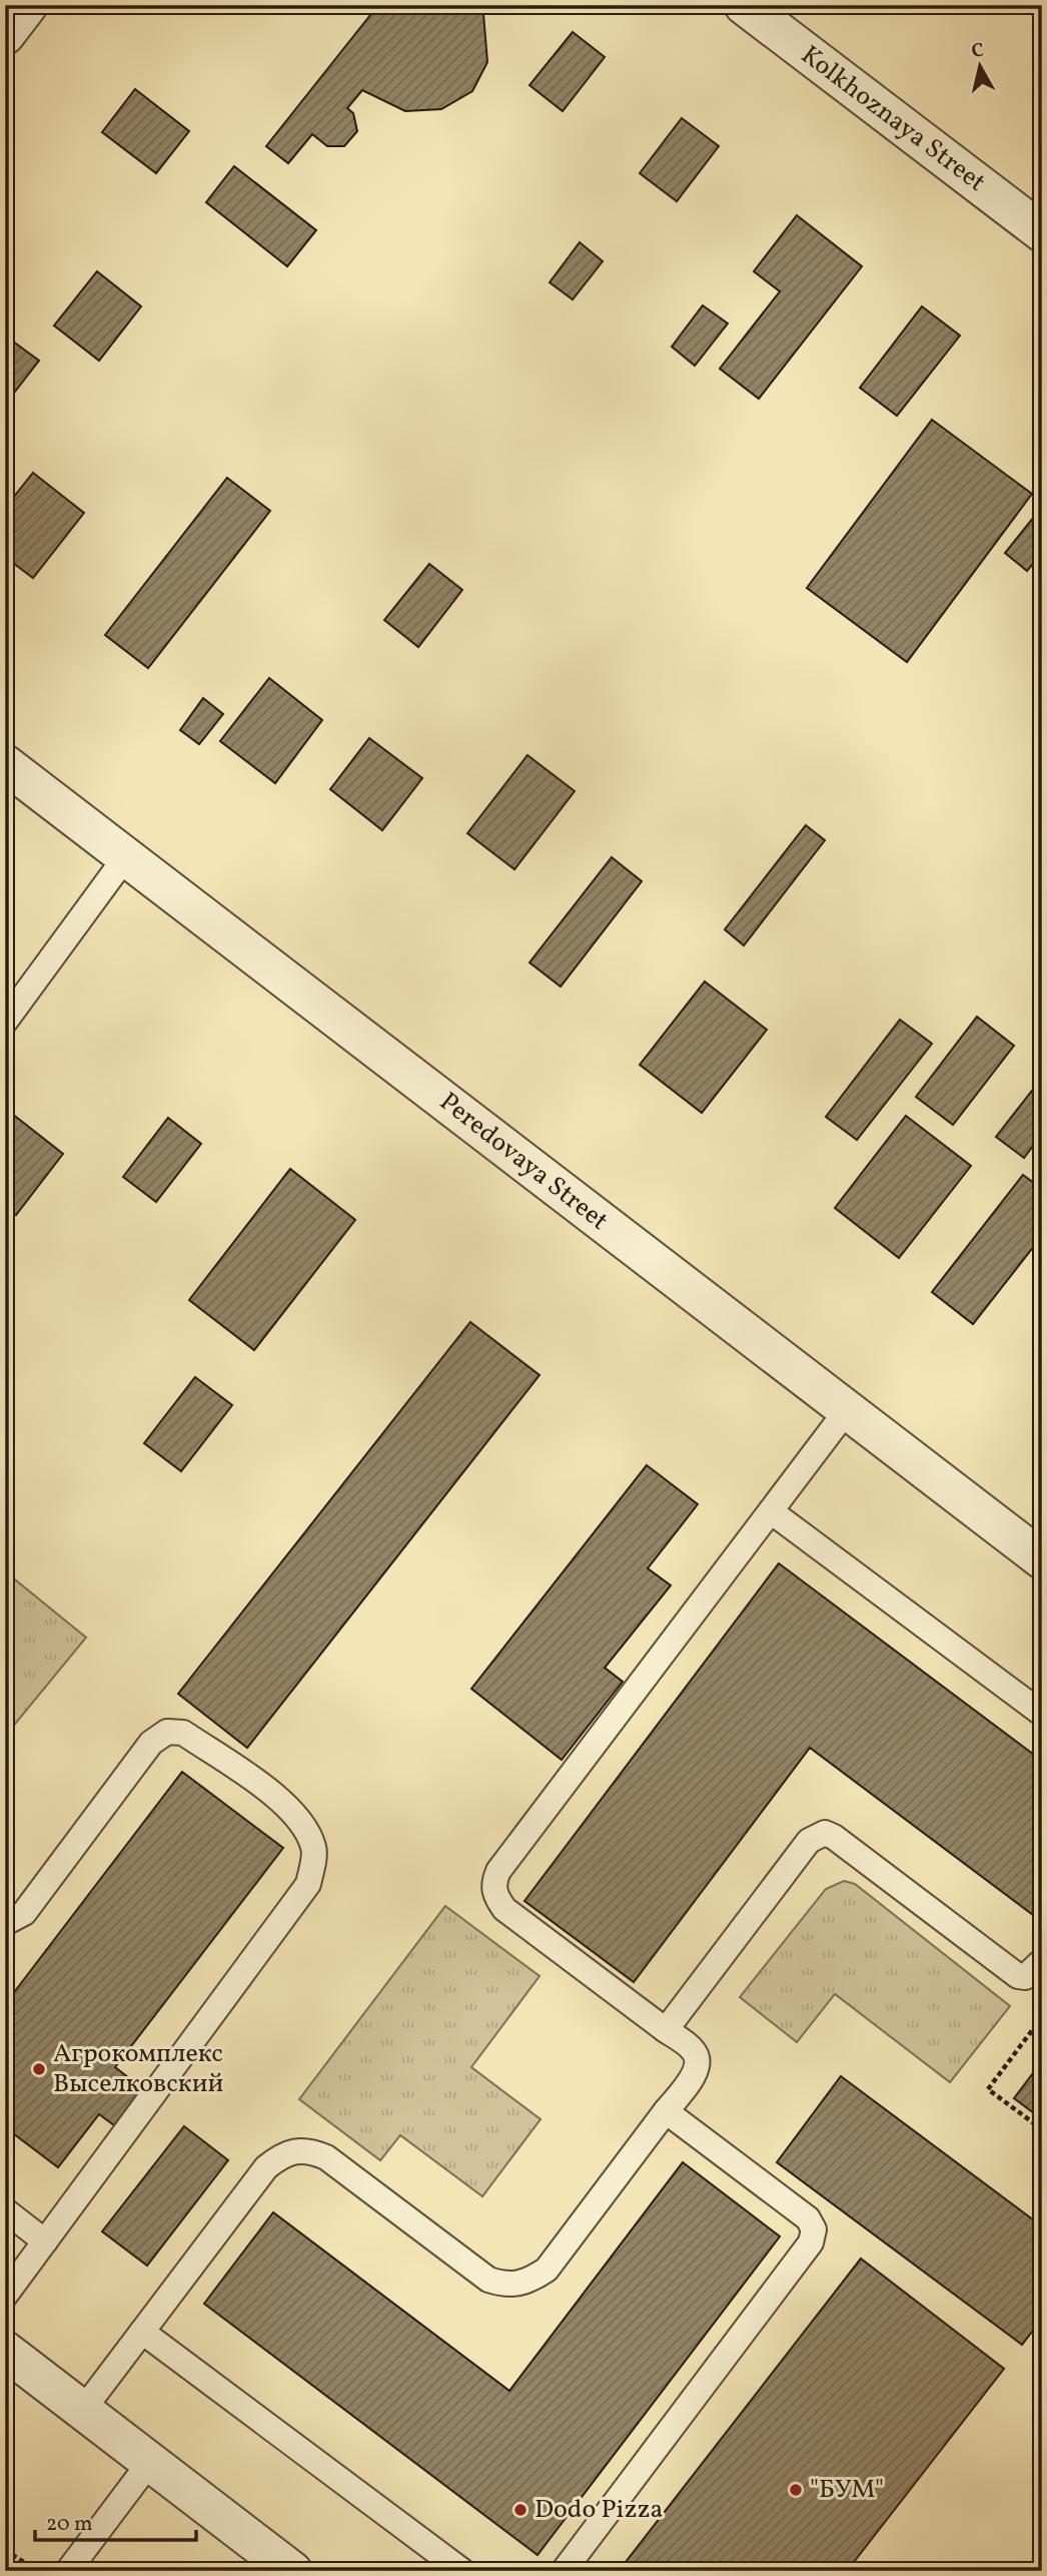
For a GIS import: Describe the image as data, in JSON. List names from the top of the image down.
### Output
{
  "streets": {
    "street": ["Kolkhoznaya Street", "Peredovaya Street"]
  },
  "places": ["Агрокомплекс Выселковский", "\"БУМ\"", "Dodo Pizza"],
  "scale_bar": "20 m",
  "north": "top"
}
